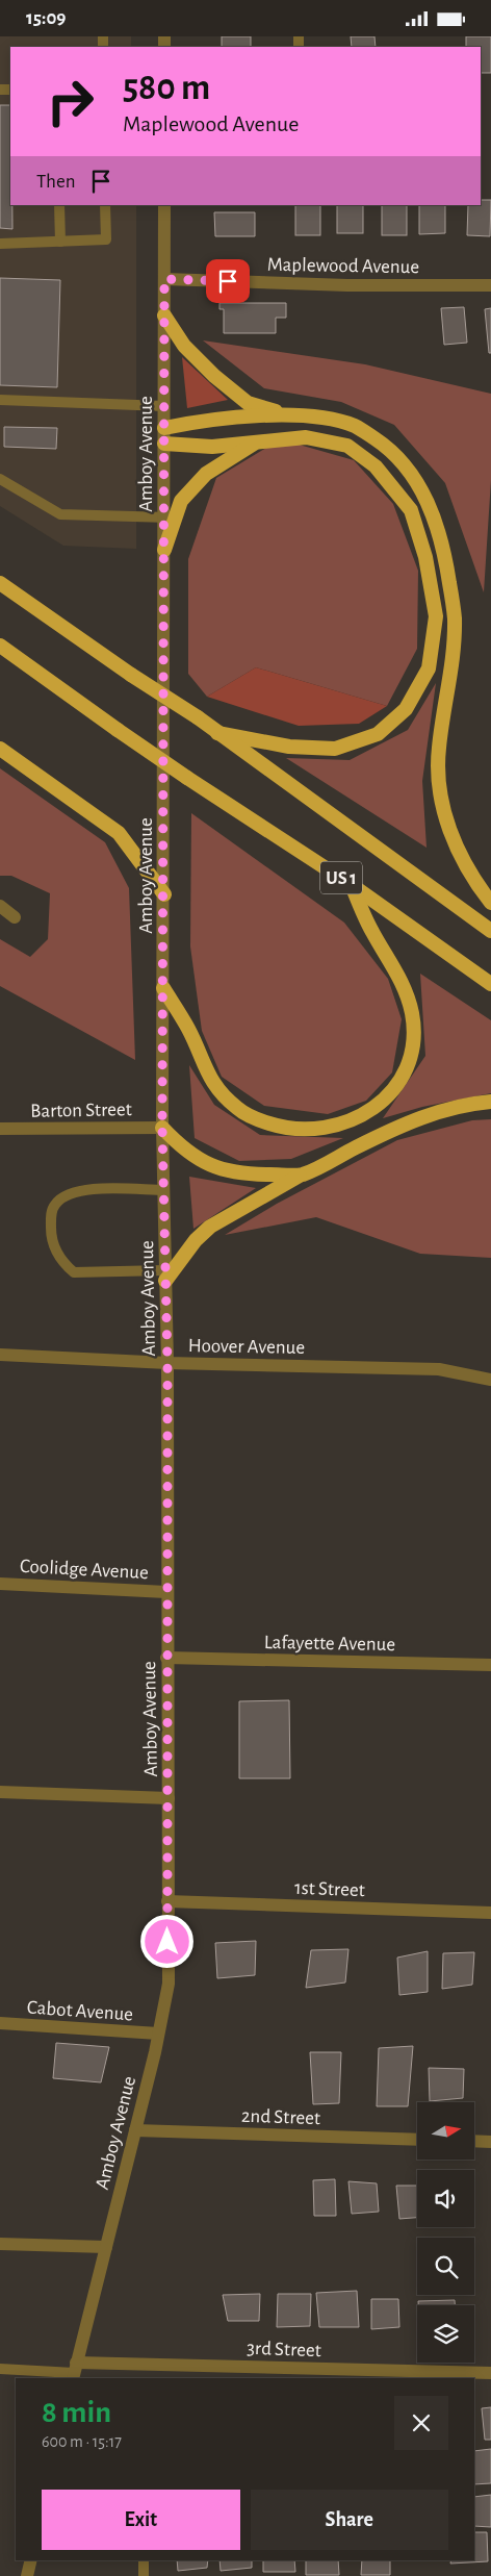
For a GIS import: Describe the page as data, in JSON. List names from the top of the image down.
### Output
{
  "streets": {
    "highway": ["US 1"],
    "street": [
      "Maplewood Avenue",
      "Amboy Avenue",
      "Barton Street",
      "Hoover Avenue",
      "Coolidge Avenue",
      "Lafayette Avenue",
      "1st Street",
      "Cabot Avenue",
      "2nd Street",
      "3rd Street"
    ]
  },
  "crossings": [
    ["Maplewood Avenue", "Amboy Avenue"],
    ["Amboy Avenue", "Barton Street"],
    ["Amboy Avenue", "Hoover Avenue"],
    ["Amboy Avenue", "Coolidge Avenue"],
    ["Amboy Avenue", "Lafayette Avenue"],
    ["Amboy Avenue", "1st Street"],
    ["Amboy Avenue", "Cabot Avenue"],
    ["Amboy Avenue", "2nd Street"],
    ["Amboy Avenue", "3rd Street"]
  ],
  "north": "right",
  "page": {
    "status": "15:09",
    "turn": ["580 m", "Maplewood Avenue"],
    "then": "Then",
    "heading": ["8 min", "600 m · 15:17"],
    "buttons": ["Exit", "Share"]
  }
}
